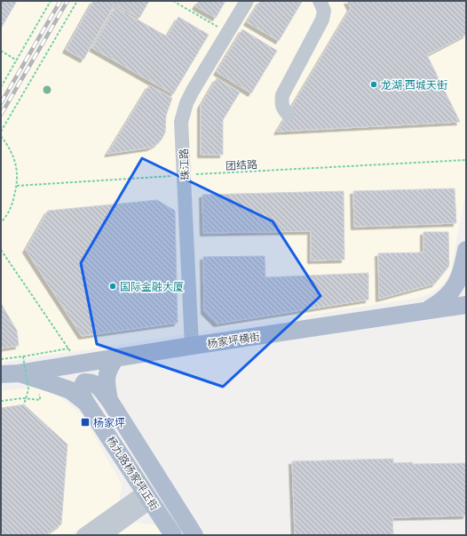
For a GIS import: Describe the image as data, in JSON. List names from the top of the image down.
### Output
{
  "streets": {
    "main road": ["杨家坪横街", "杨九路杨家坪正街"],
    "street": ["珠江路"],
    "path": ["团结路"]
  },
  "crossings": [
    ["珠江路", "团结路"],
    ["珠江路", "杨家坪横街"],
    ["杨家坪横街", "杨九路杨家坪正街"]
  ],
  "places": {
    "other": ["龙湖·西城天街", "国际金融大厦"],
    "transit": ["杨家坪"]
  }
}
